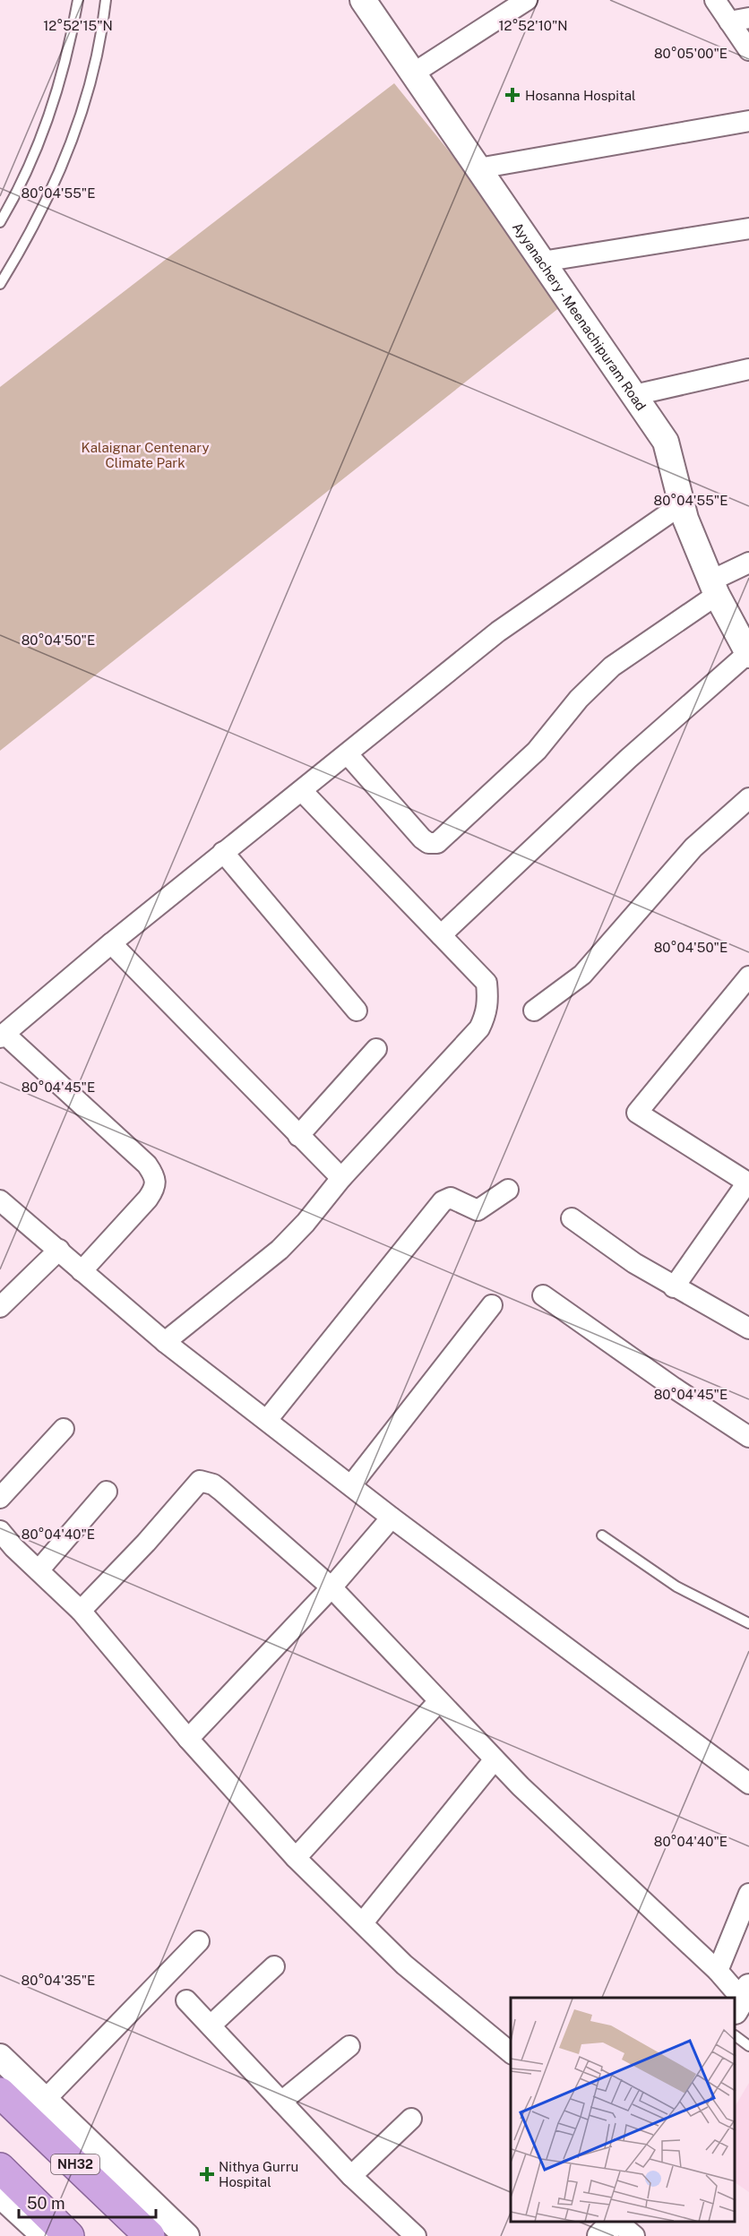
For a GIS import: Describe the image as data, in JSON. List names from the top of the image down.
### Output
{
  "streets": {
    "highway": ["NH32"],
    "street": ["Ayyanachery - Meenachipuram Road"]
  },
  "parks": ["Kalaignar Centenary Climate Park"],
  "places": {
    "health": ["Hosanna Hospital", "Nithya Gurru Hospital"]
  },
  "scale_bar": "50 m",
  "coordinates": [
    "12°52'15\"N",
    "12°52'10\"N",
    "80°05'00\"E",
    "80°04'55\"E",
    "80°04'50\"E",
    "80°04'45\"E",
    "80°04'40\"E",
    "80°04'35\"E"
  ]
}
